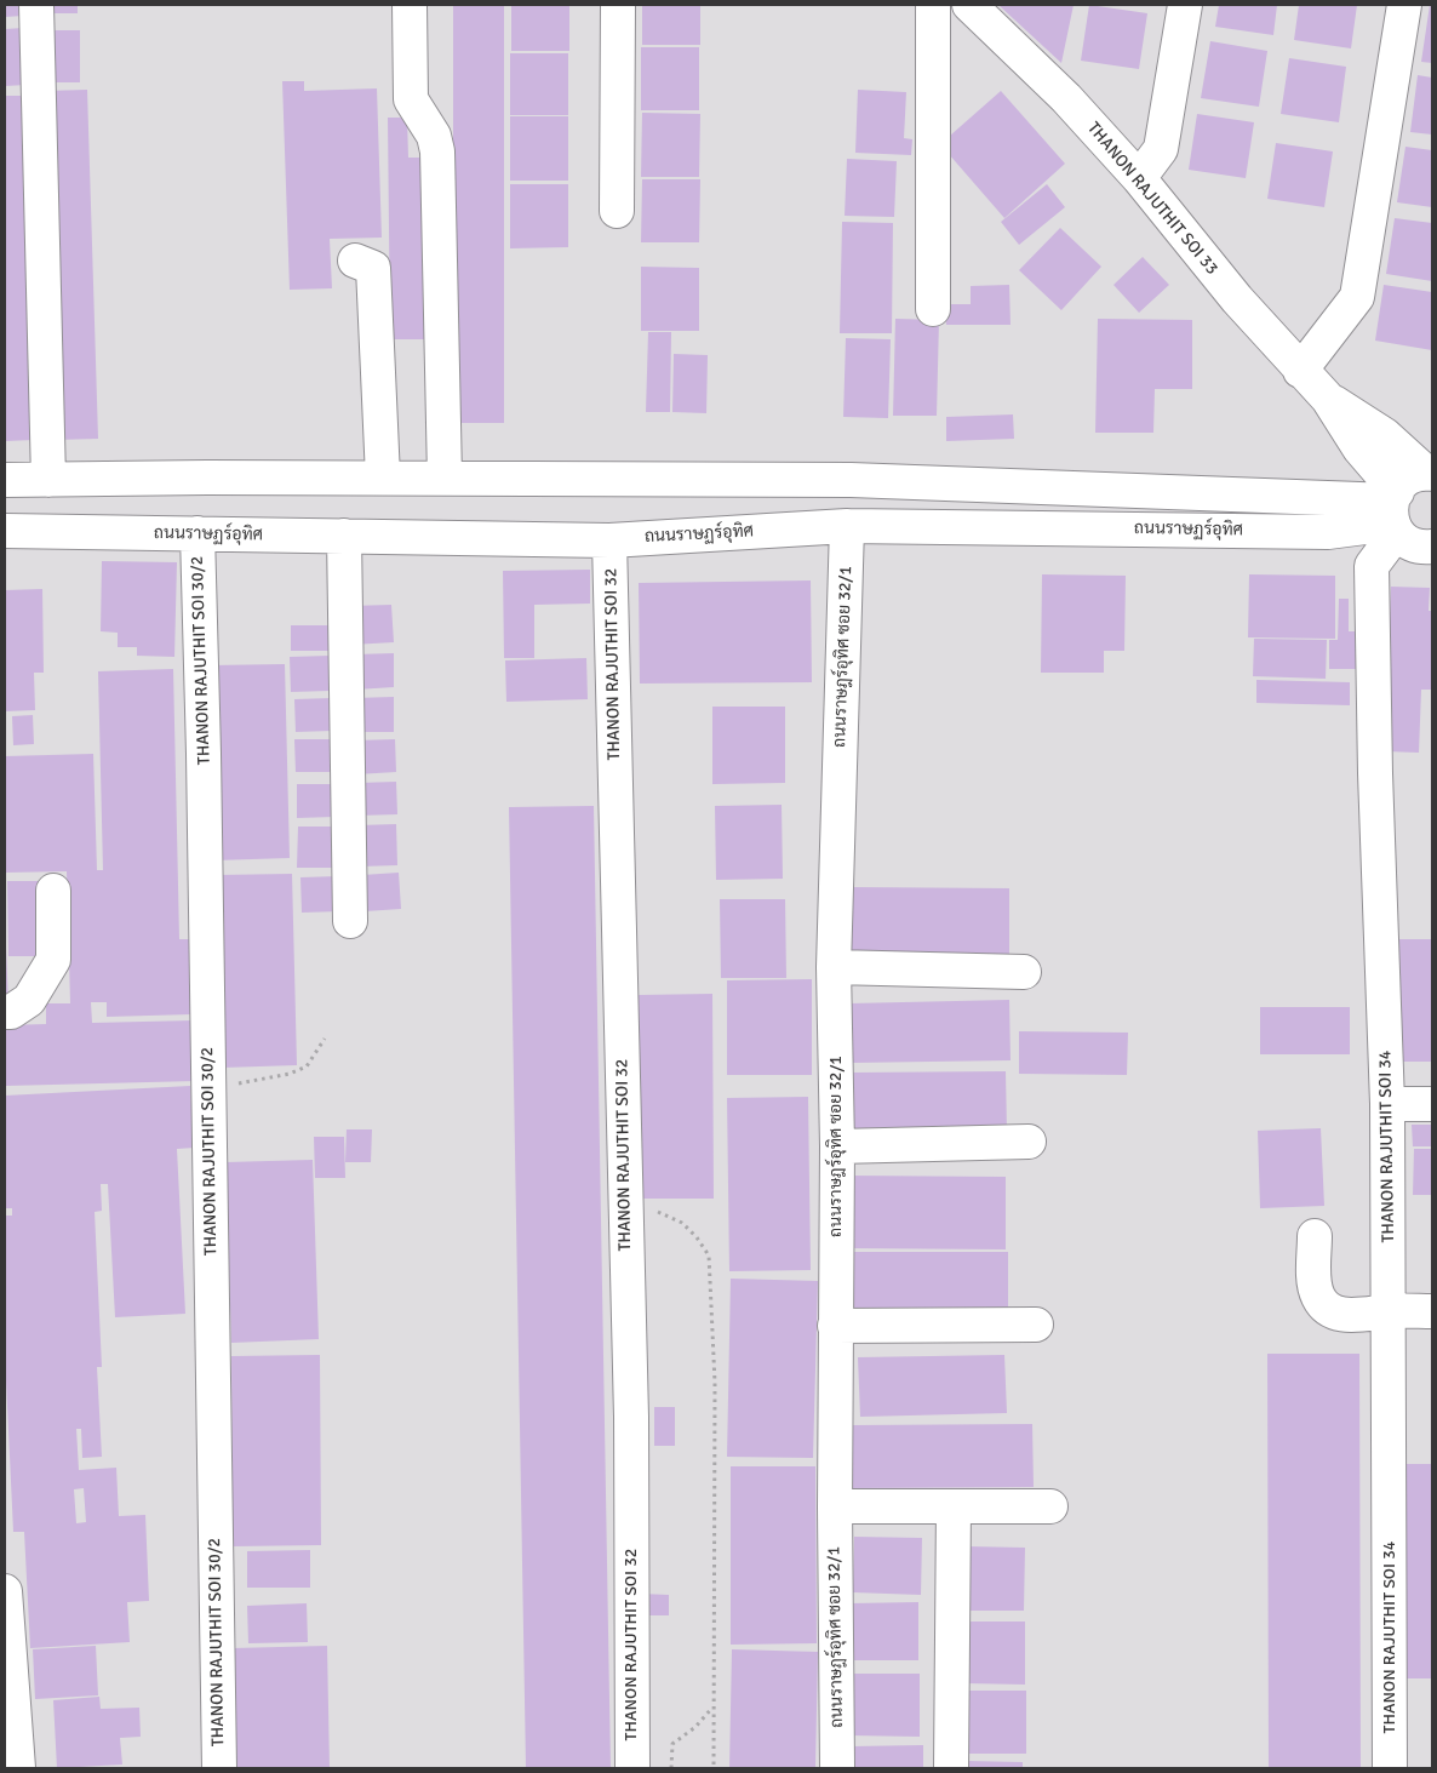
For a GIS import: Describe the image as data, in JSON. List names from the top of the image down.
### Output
{
  "streets": {
    "street": [
      "THANON RAJUTHIT SOI 33",
      "ถนนราษฏร์อุทิศ",
      "ถนนราษฎร์อุทิศ ซอย 32/1",
      "THANON RAJUTHIT SOI 30/2",
      "THANON RAJUTHIT SOI 32",
      "THANON RAJUTHIT SOI 34"
    ]
  },
  "crossings": [
    ["ถนนราษฏร์อุทิศ", "ถนนราษฎร์อุทิศ ซอย 32/1"],
    ["ถนนราษฏร์อุทิศ", "THANON RAJUTHIT SOI 30/2"],
    ["ถนนราษฏร์อุทิศ", "THANON RAJUTHIT SOI 32"],
    ["ถนนราษฏร์อุทิศ", "THANON RAJUTHIT SOI 34"]
  ]
}
